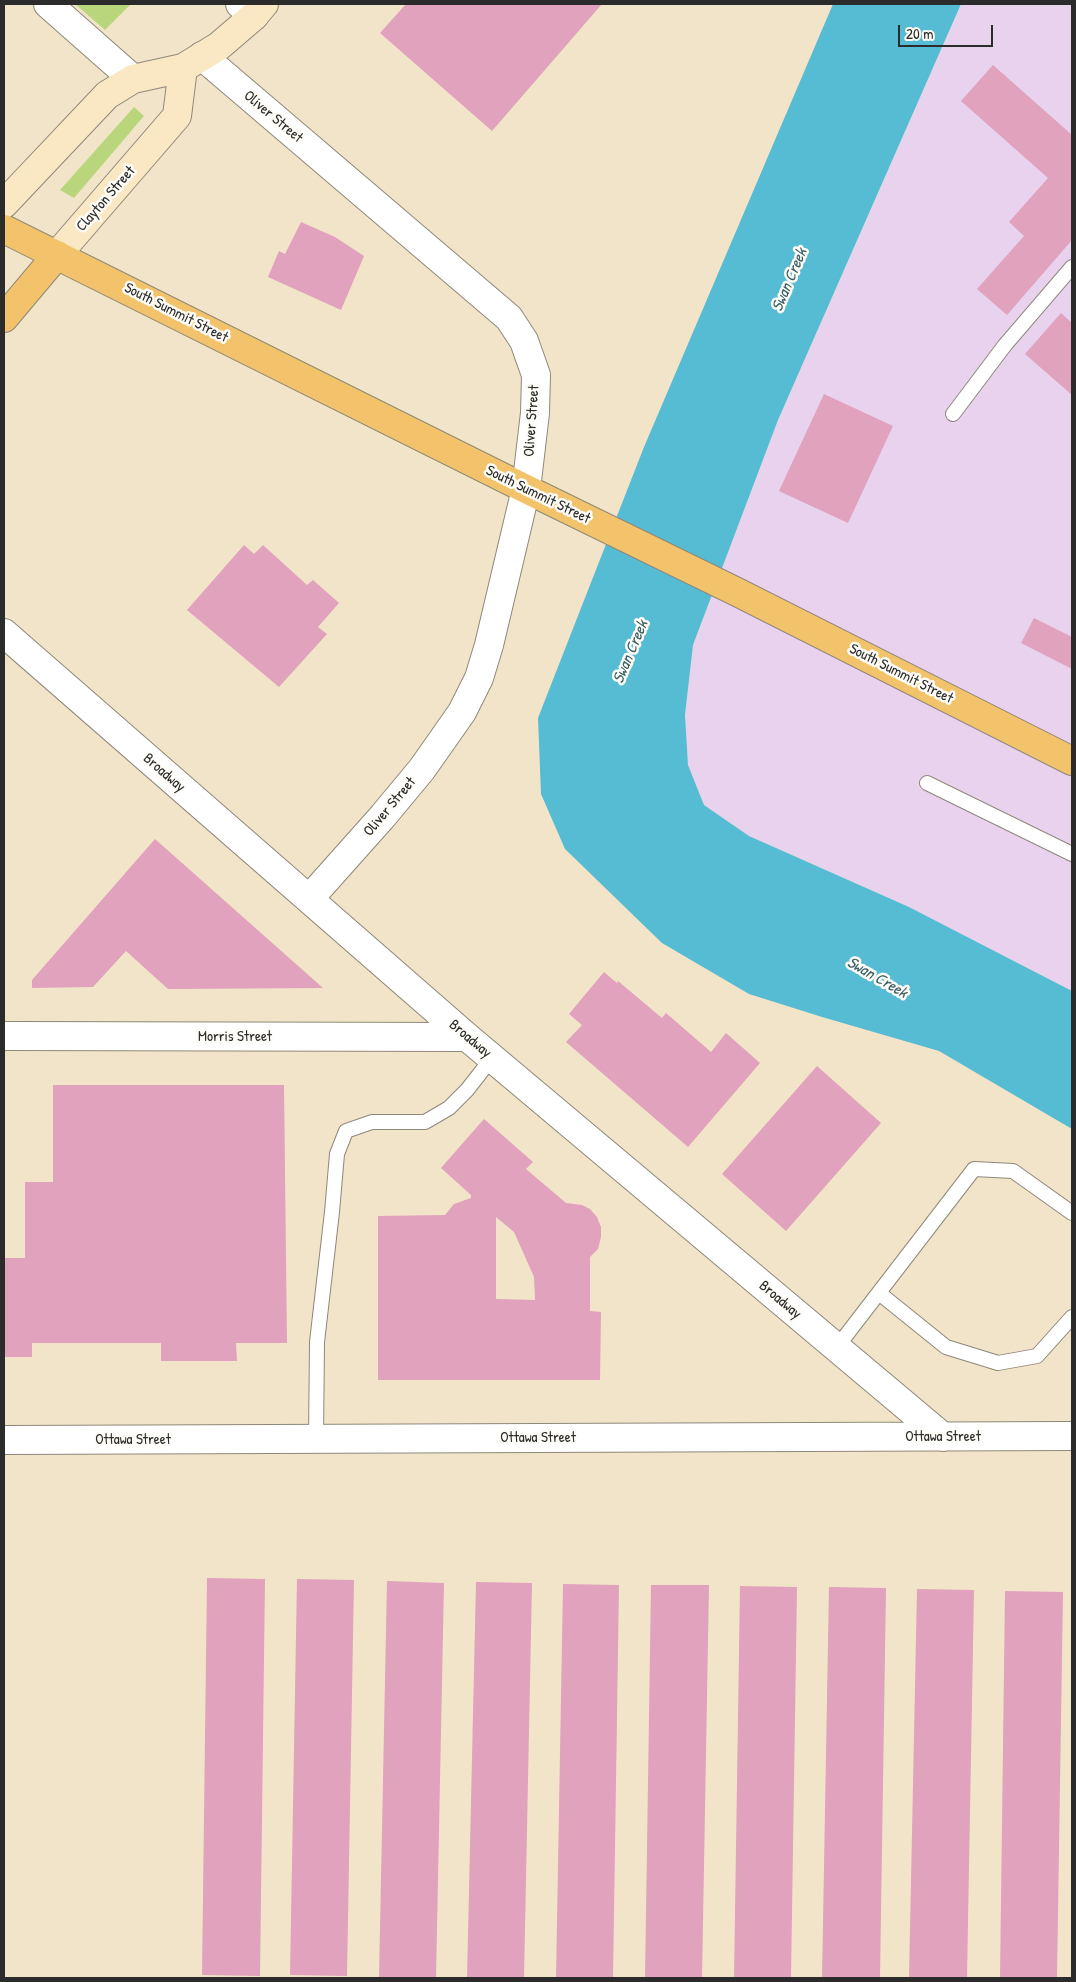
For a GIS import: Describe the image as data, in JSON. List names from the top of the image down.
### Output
{
  "streets": {
    "main road": ["Clayton Street", "South Summit Street"],
    "street": [
      "Oliver Street",
      "Broadway",
      "Morris Street",
      "Ottawa Street"
    ]
  },
  "crossings": [
    ["Oliver Street", "Clayton Street"],
    ["Oliver Street", "South Summit Street"],
    ["Oliver Street", "Broadway"],
    ["Clayton Street", "South Summit Street"],
    ["Broadway", "Morris Street"],
    ["Broadway", "Ottawa Street"]
  ],
  "water": ["Swan Creek"],
  "scale_bar": "20 m"
}
